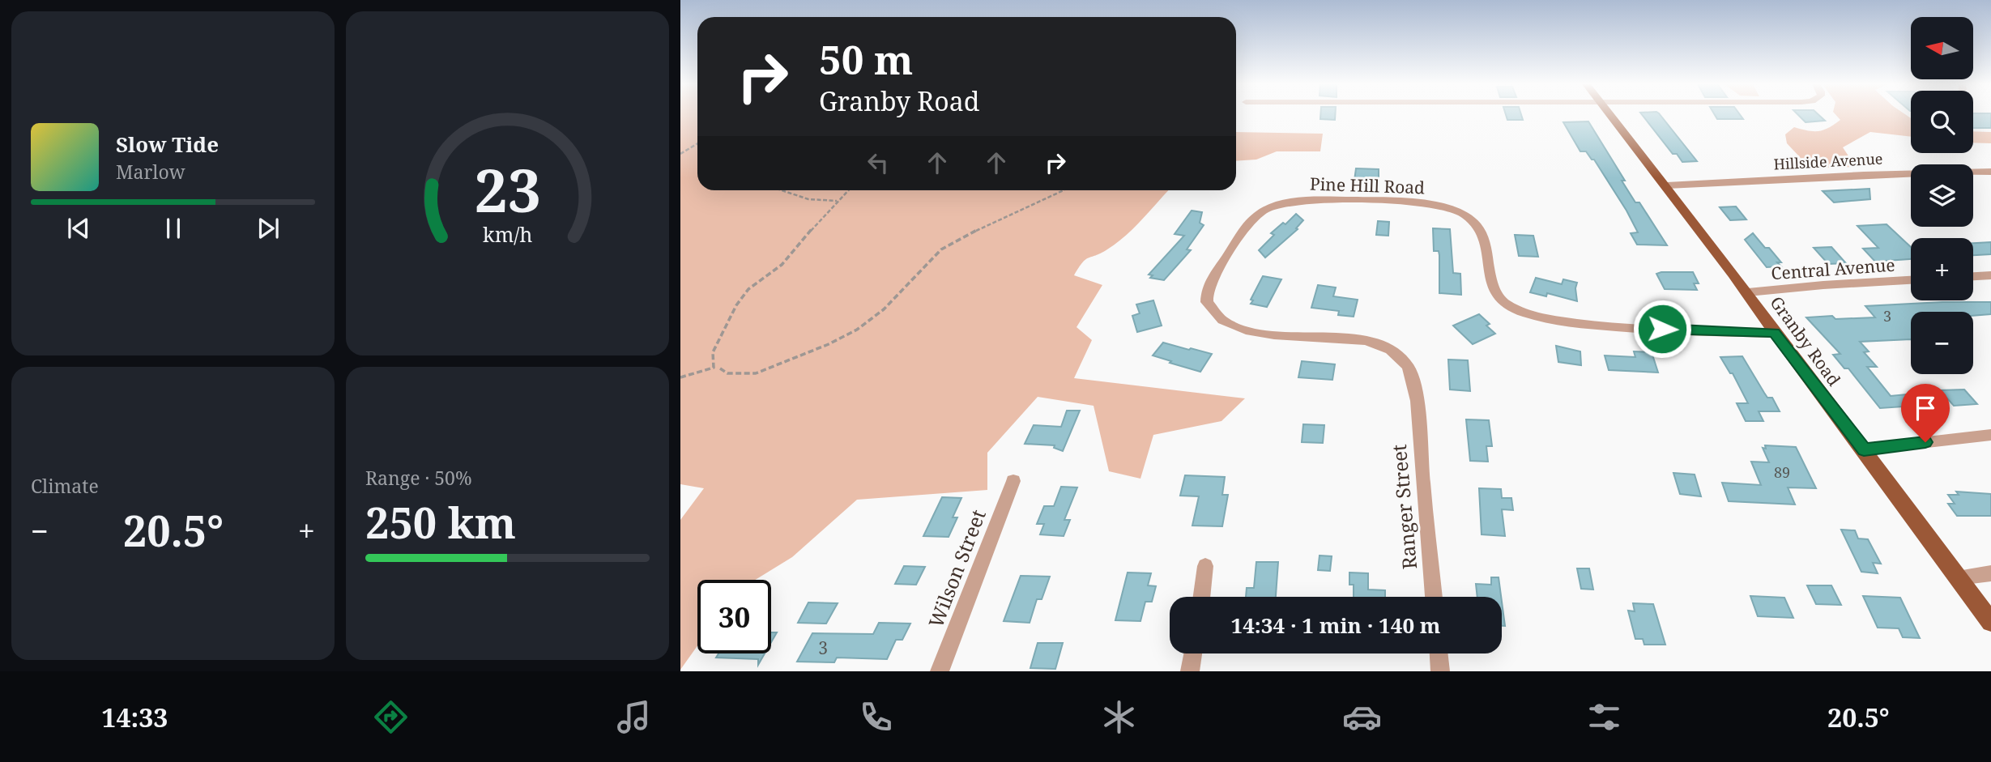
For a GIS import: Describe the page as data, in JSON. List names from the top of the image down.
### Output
{
  "streets": {
    "main road": ["Granby Road"],
    "street": [
      "Hillside Avenue",
      "Pine Hill Road",
      "Central Avenue",
      "Ranger Street",
      "Wilson Street"
    ]
  },
  "crossings": [
    ["Hillside Avenue", "Granby Road"],
    ["Pine Hill Road", "Granby Road"],
    ["Pine Hill Road", "Ranger Street"],
    ["Central Avenue", "Granby Road"]
  ],
  "house_numbers": ["3", "89", "3"],
  "north": "left",
  "page": {
    "map_buttons": ["+", "−"],
    "turn": ["50 m", "Granby Road"],
    "song": ["Slow Tide", "Marlow"],
    "tile": [
      "Climate",
      ["Range · 50%", "250 km"]
    ],
    "heat": ["−", "20.5°", "+"],
    "limit": "30",
    "trip": "14:34 · 1 min · 140 m",
    "tabs": ["14:33", "20.5°"],
    "gauge": ["23", "km/h"]
  }
}
